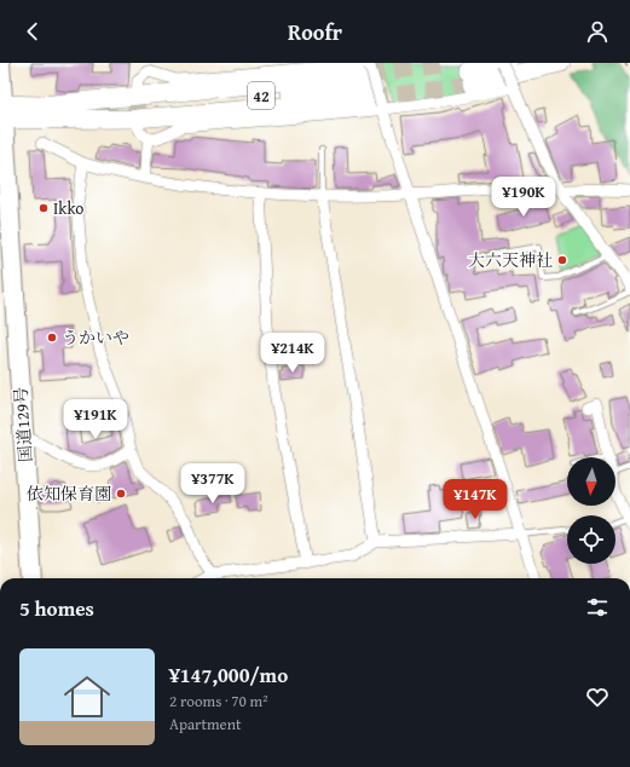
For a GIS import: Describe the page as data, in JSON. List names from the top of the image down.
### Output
{
  "streets": {
    "highway": ["国道129号"],
    "main road": ["42"]
  },
  "places": [
    "Ikko",
    "大六天神社",
    "うかいや",
    "依知保育園"
  ],
  "north": "bottom",
  "page": {
    "header": "Roofr",
    "price": [
      "¥190K",
      "¥214K",
      "¥191K",
      "¥377K",
      "¥147K"
    ],
    "heading": "5 homes",
    "list": [
      {
        "name": "¥147,000/mo",
        "note": "2 rooms · 70 m² · Apartment"
      }
    ]
  }
}
